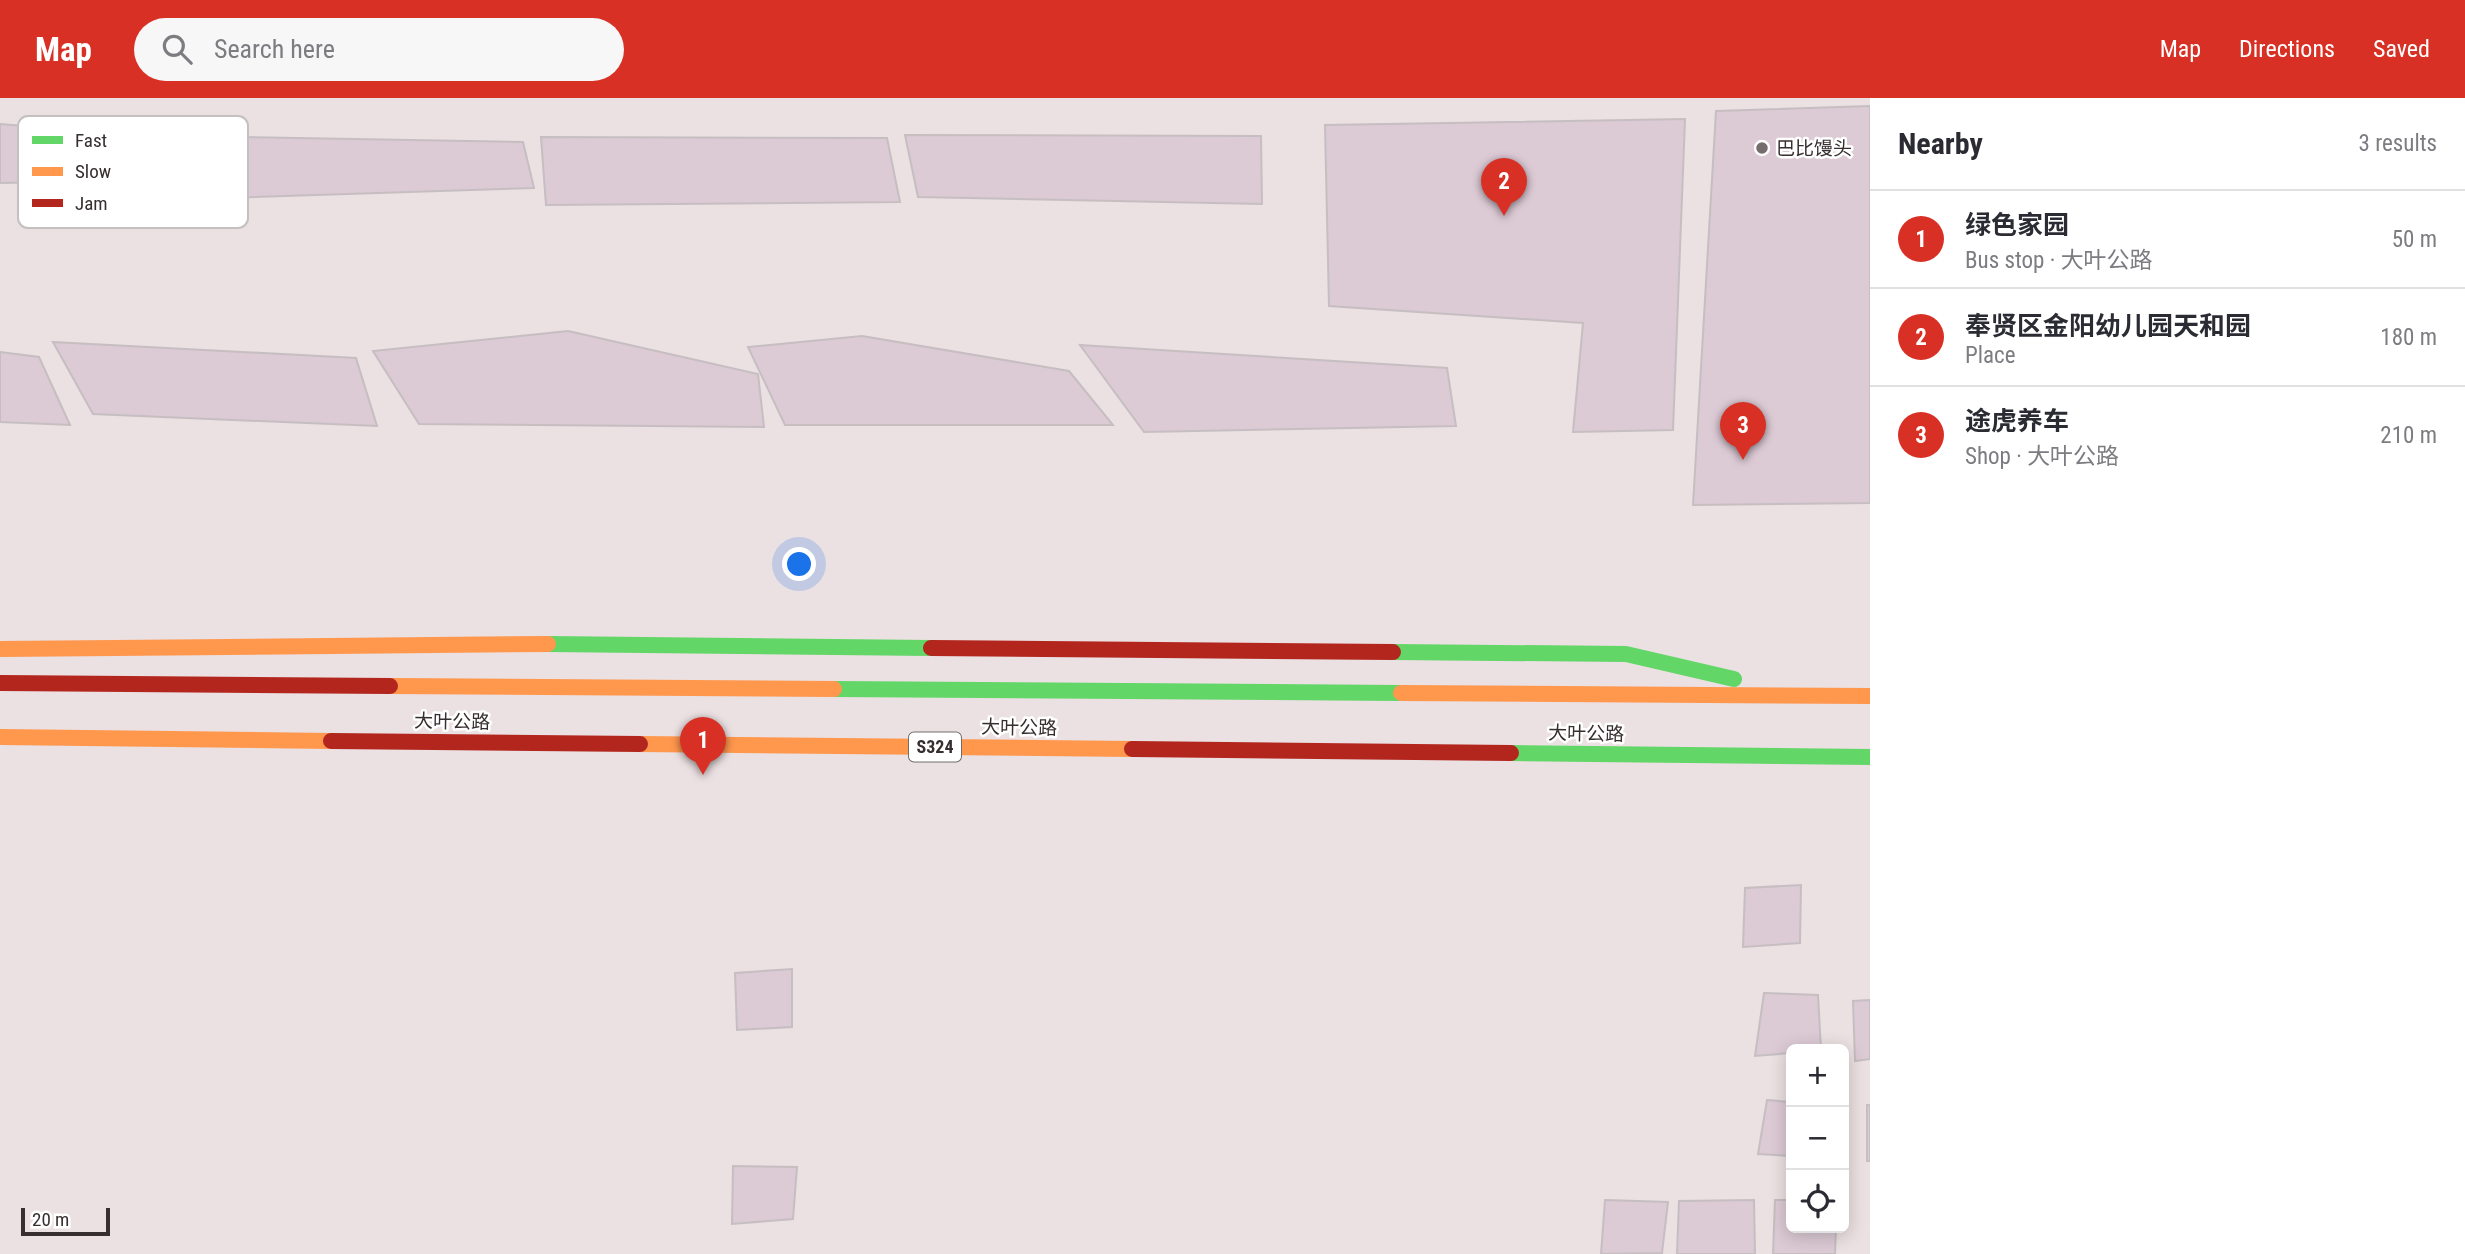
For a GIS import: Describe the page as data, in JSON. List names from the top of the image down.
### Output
{
  "streets": {
    "highway": ["大叶公路", "S324"]
  },
  "places": ["巴比馒头"],
  "legend": ["Fast", "Slow", "Jam"],
  "scale_bar": "20 m",
  "page": {
    "header": "Map",
    "search": "Search here",
    "nav": ["Map", "Directions", "Saved"],
    "heading": ["Nearby", "3 results"],
    "pins": ["2", "3", "1"],
    "list": [
      {
        "mark": "1",
        "name": "绿色家园",
        "note": "Bus stop · 大叶公路",
        "value": "50 m"
      },
      {
        "mark": "2",
        "name": "奉贤区金阳幼儿园天和园",
        "note": "Place",
        "value": "180 m"
      },
      {
        "mark": "3",
        "name": "途虎养车",
        "note": "Shop · 大叶公路",
        "value": "210 m"
      }
    ],
    "map_buttons": ["+", "−"],
    "scale": "20 m"
  }
}
